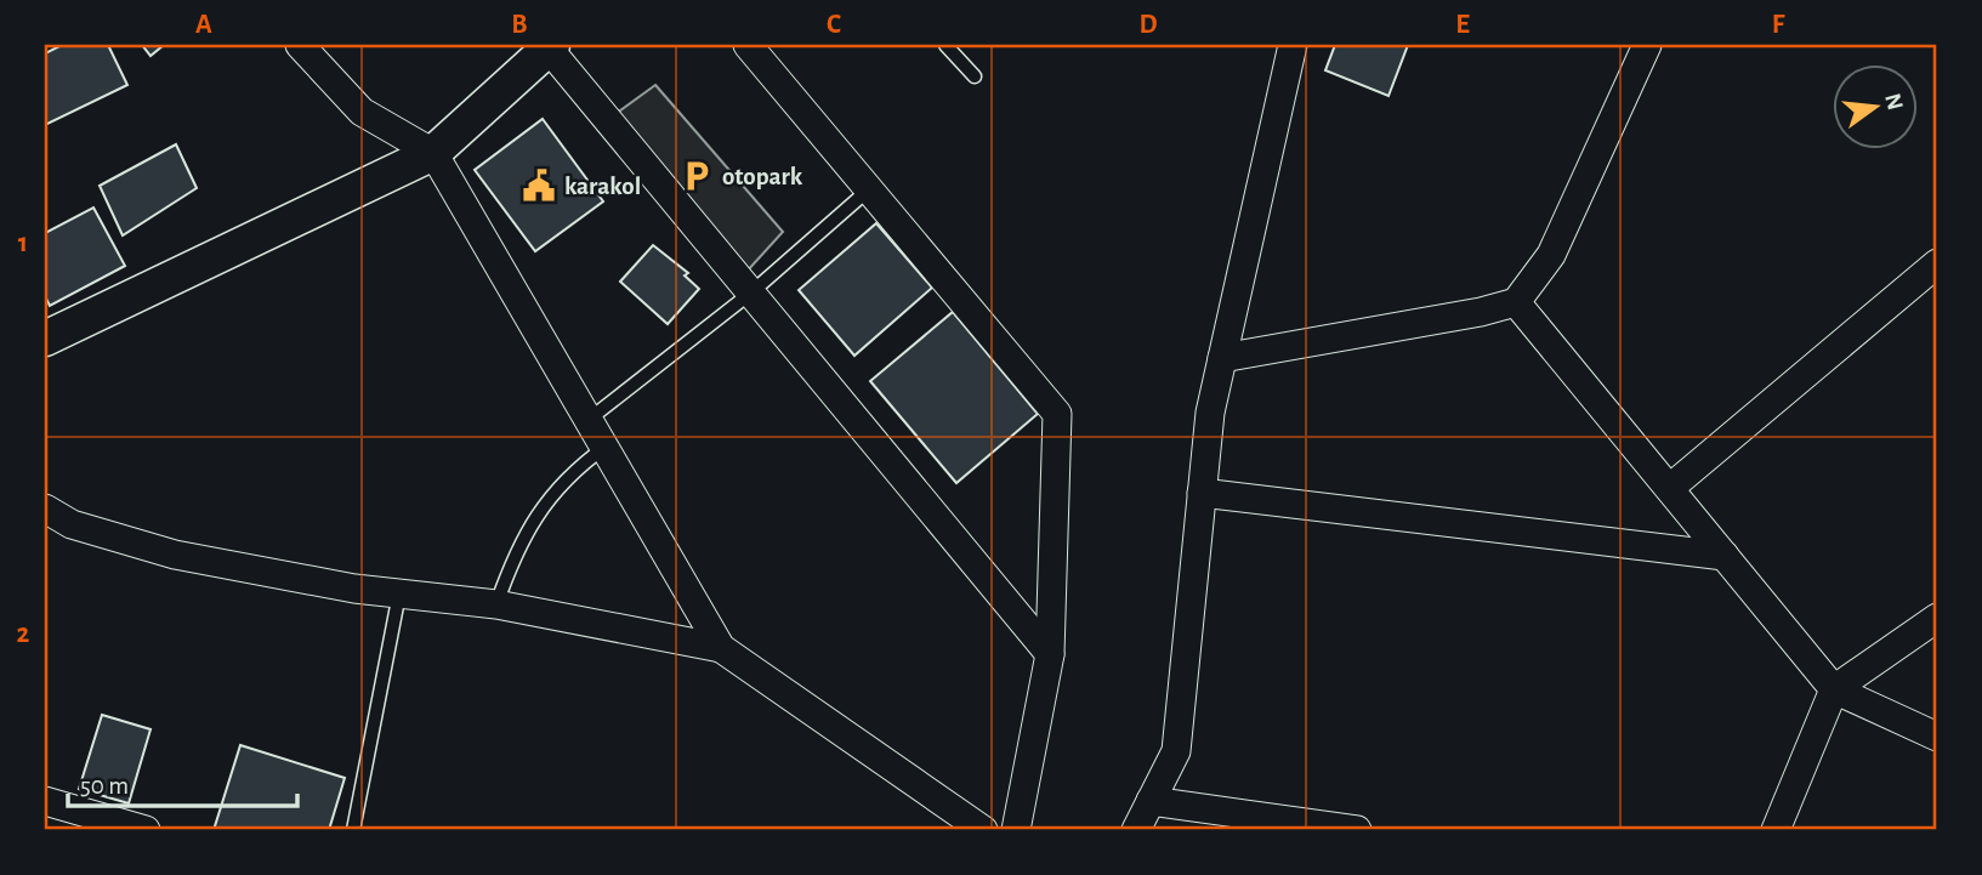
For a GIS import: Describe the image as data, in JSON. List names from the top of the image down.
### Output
{
  "places": {
    "parking": ["otopark"],
    "public building": ["karakol"]
  },
  "scale_bar": "50 m",
  "north": "right",
  "grid": {
    "columns": [
      "A",
      "B",
      "C",
      "D",
      "E",
      "F"
    ],
    "rows": ["1", "2"]
  }
}
